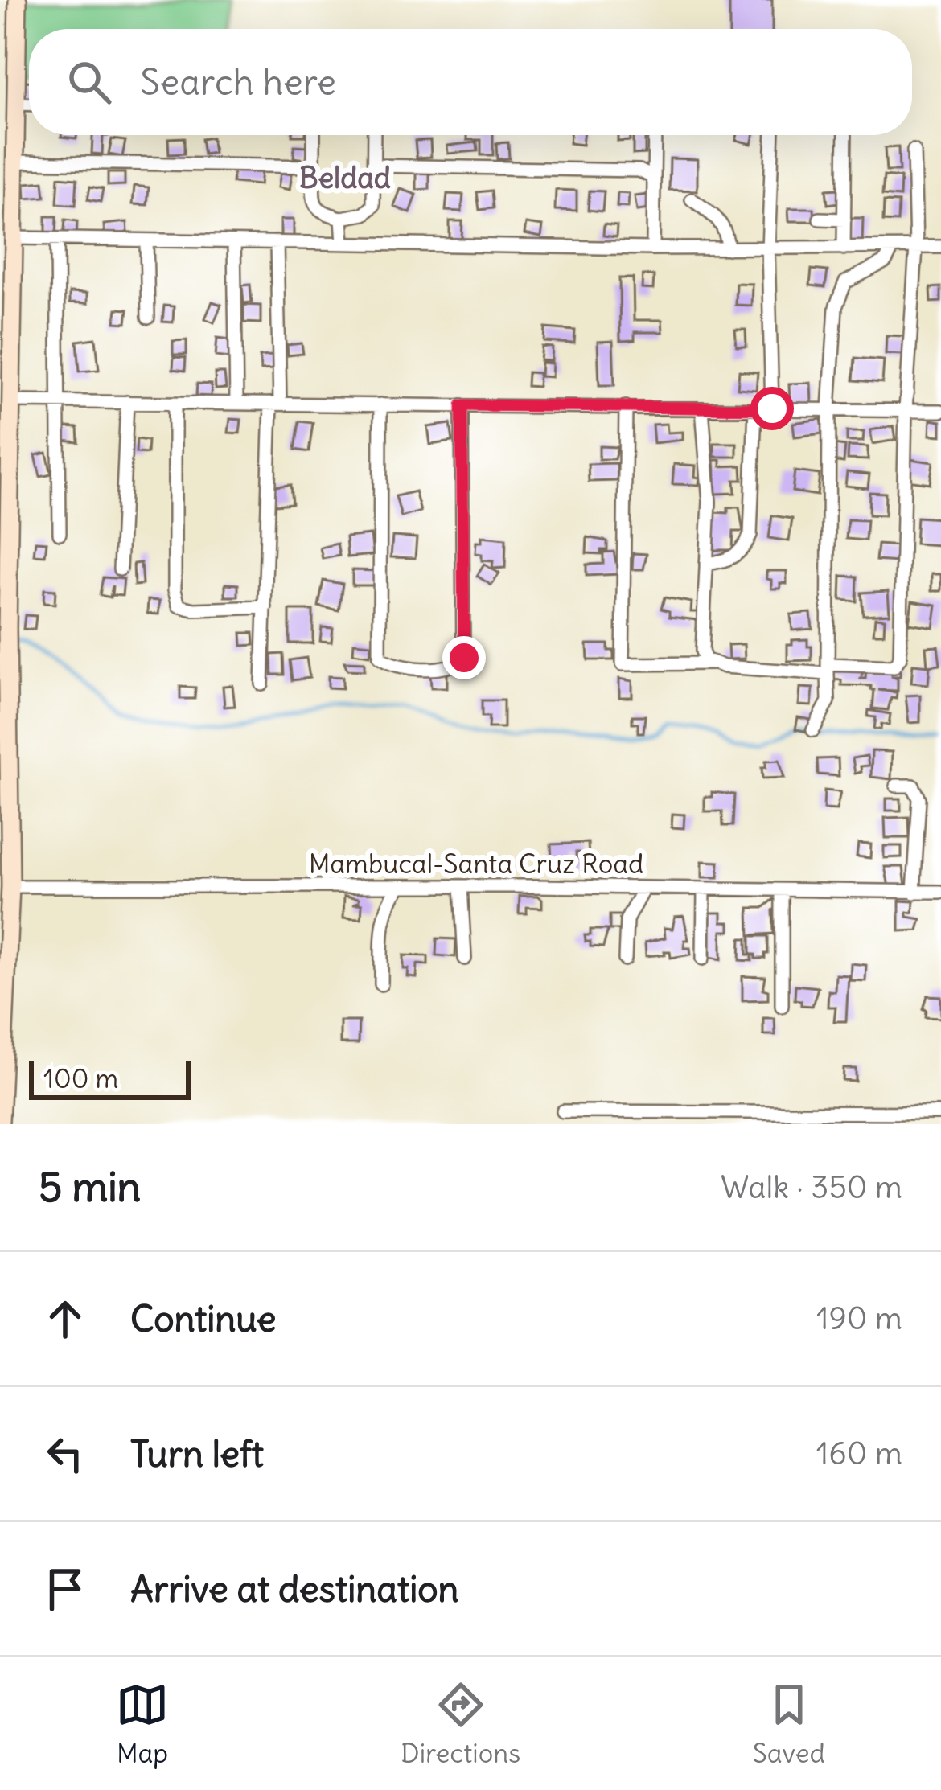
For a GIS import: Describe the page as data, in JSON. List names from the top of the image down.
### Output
{
  "streets": {
    "street": ["Mambucal-Santa Cruz Road"]
  },
  "districts": ["Beldad"],
  "scale_bar": "100 m",
  "page": {
    "search": "Search here",
    "scale": "100 m",
    "heading": ["5 min", "Walk · 350 m"],
    "list": [
      ["Continue", "190 m"],
      ["Turn left", "160 m"],
      "Arrive at destination"
    ],
    "nav": ["Map", "Directions", "Saved"]
  }
}
